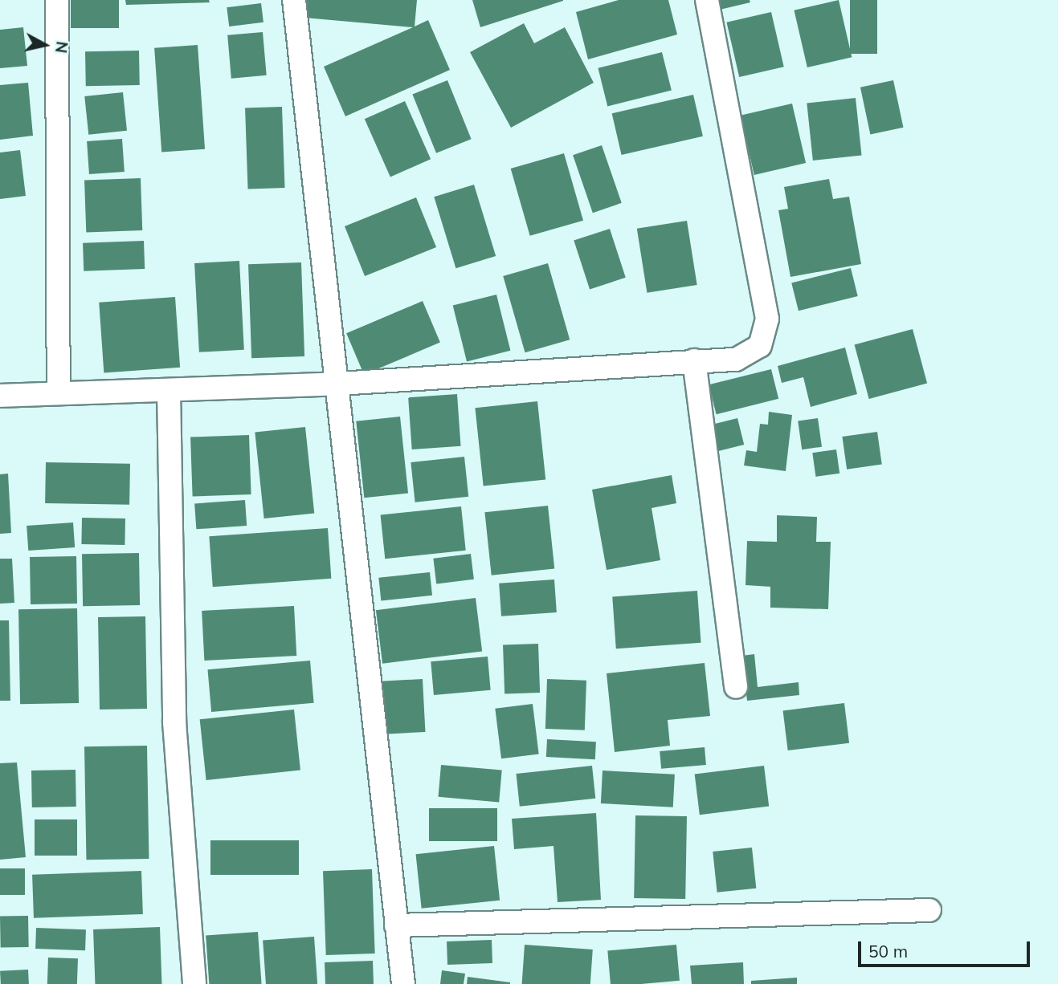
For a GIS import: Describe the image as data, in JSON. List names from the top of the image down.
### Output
{
  "scale_bar": "50 m",
  "north": "right"
}
